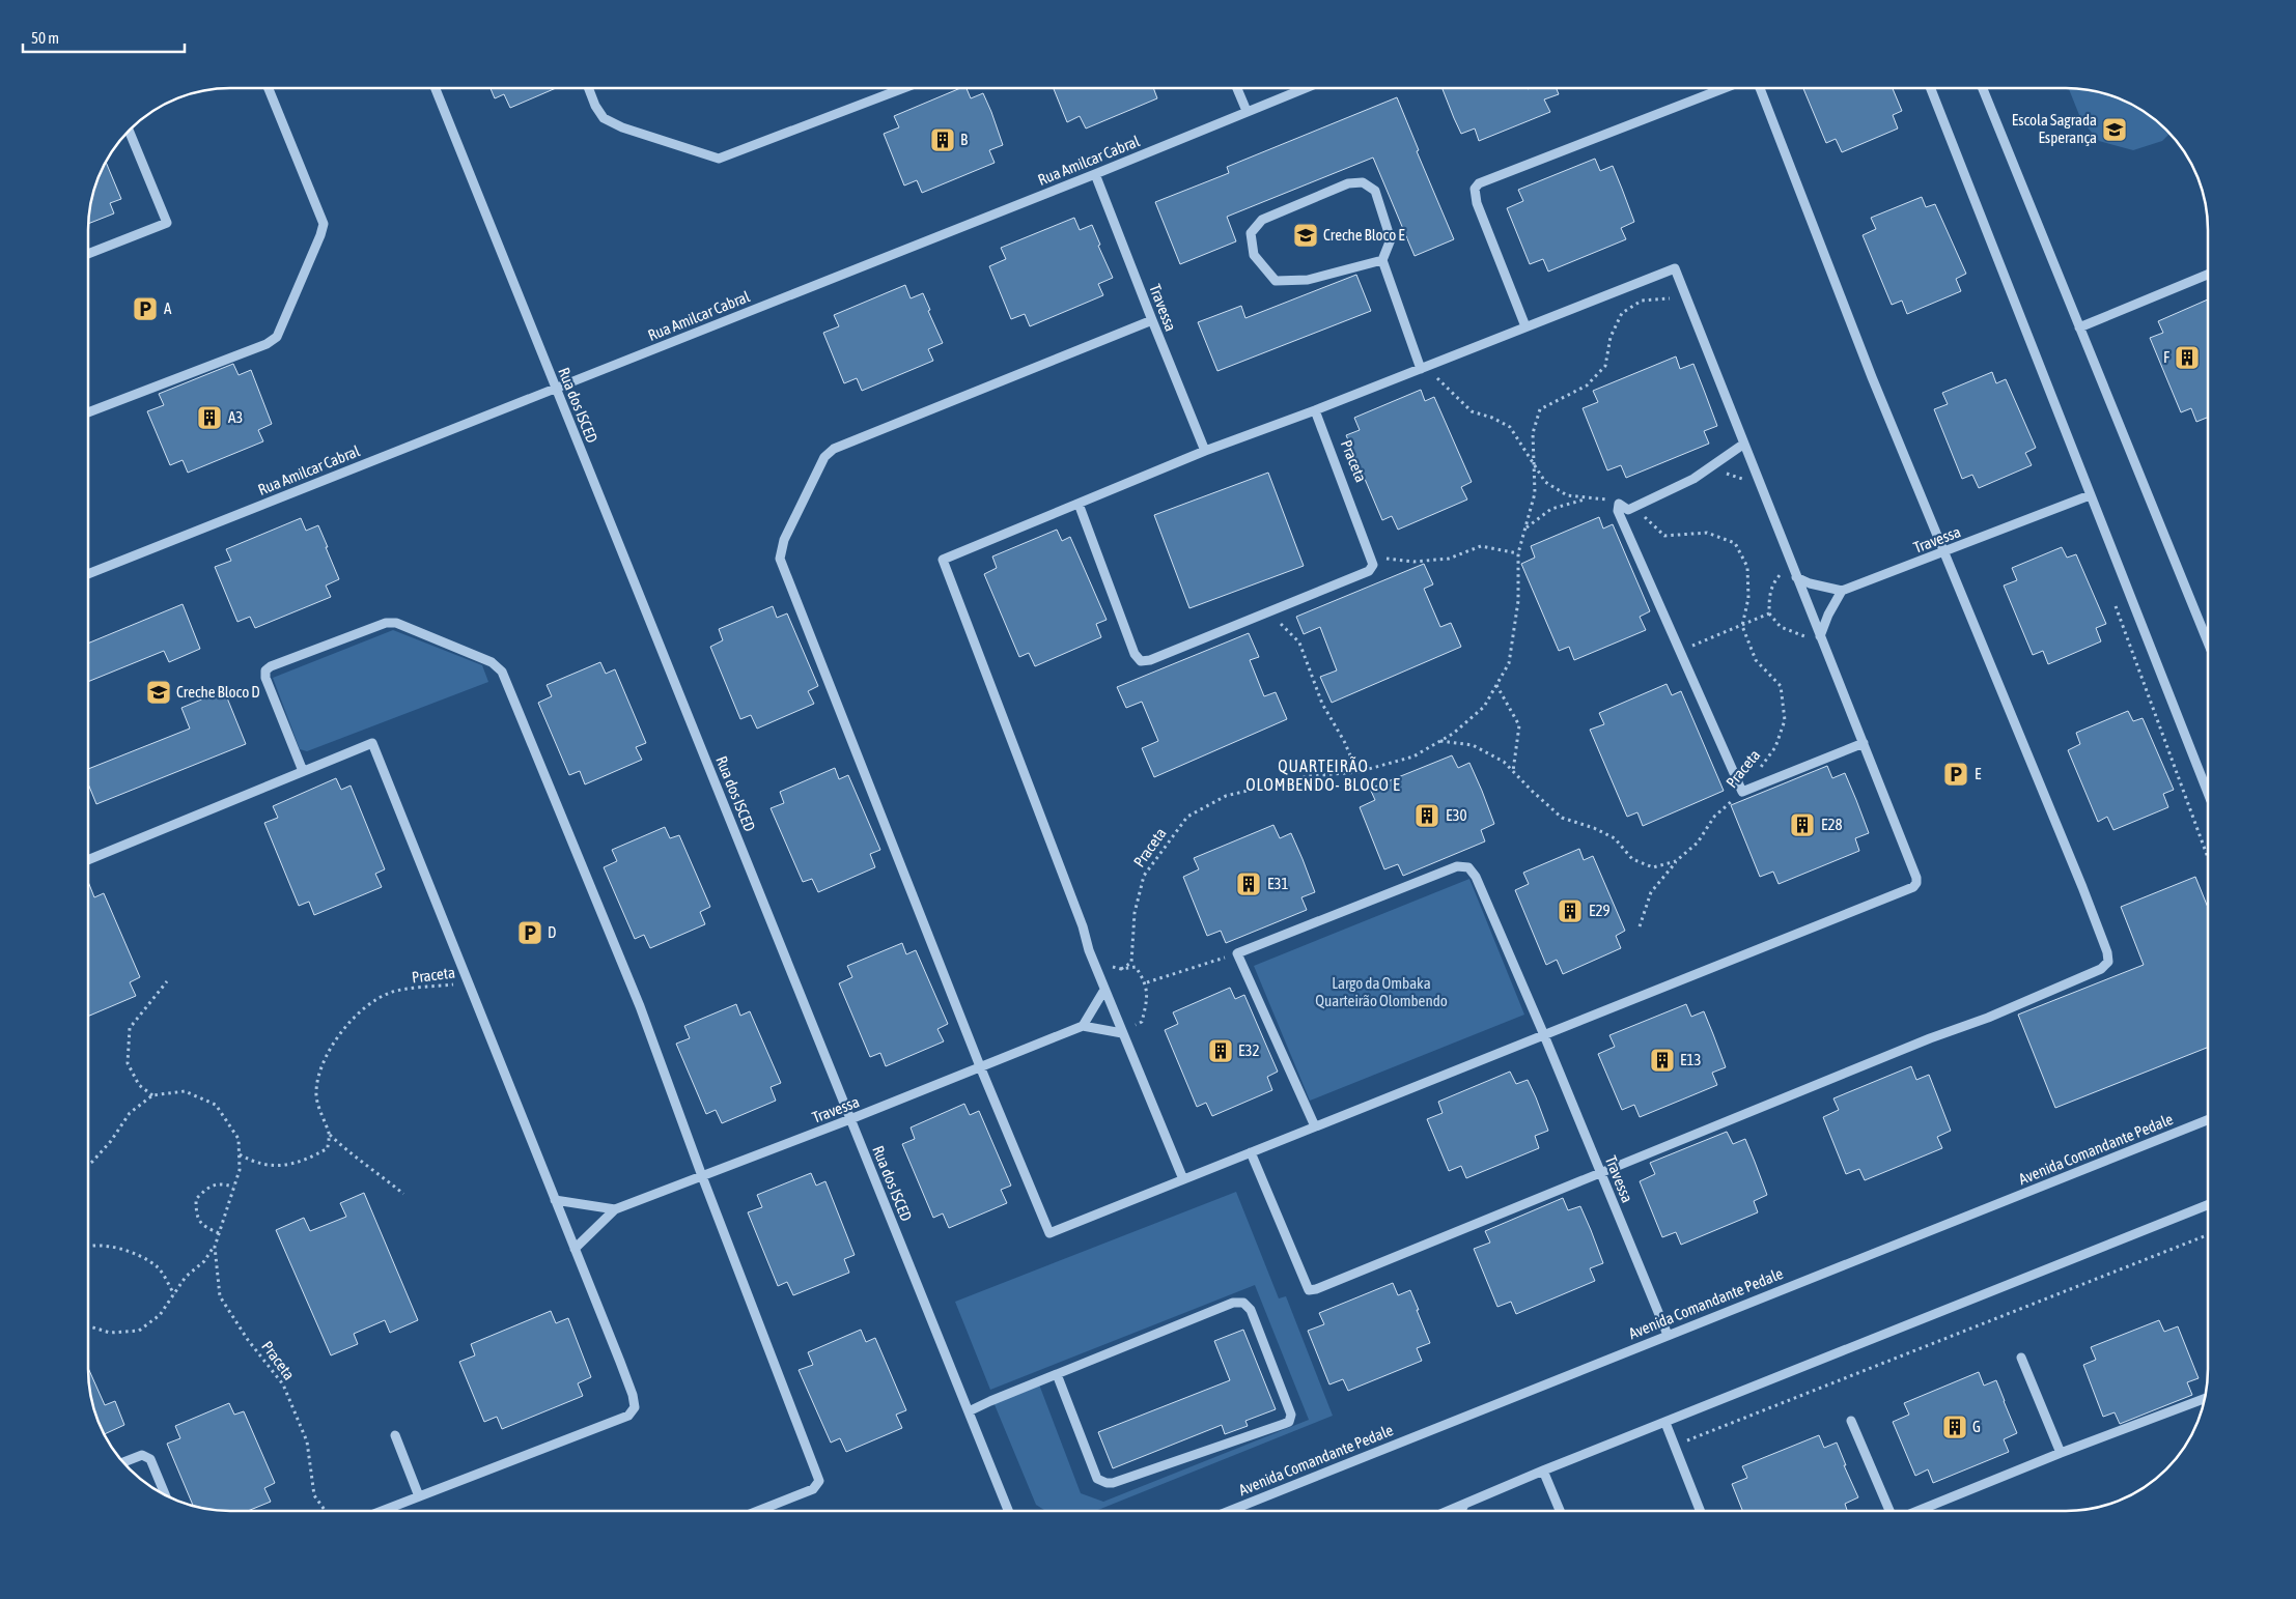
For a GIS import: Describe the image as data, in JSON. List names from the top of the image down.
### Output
{
  "streets": {
    "street": [
      "Rua Amilcar Cabral",
      "Travessa",
      "Rua dos ISCED",
      "Avenida Comandante Pedale"
    ],
    "path": ["Praceta"]
  },
  "crossings": [
    ["Rua Amilcar Cabral", "Travessa"],
    ["Rua Amilcar Cabral", "Rua dos ISCED"],
    ["Travessa", "Rua dos ISCED"],
    ["Travessa", "Avenida Comandante Pedale"]
  ],
  "districts": ["QUARTEIRÃO OLOMBENDO- BLOCO E"],
  "parks": ["Largo da Ombaka Quarteirão Olombendo"],
  "places": {
    "school or university": ["Escola Sagrada Esperança", "Creche Bloco E", "Creche Bloco D"],
    "building": [
      "B",
      "F",
      "A3",
      "E30",
      "E28",
      "E31",
      "E29",
      "E32",
      "E13",
      "G"
    ],
    "parking": ["A", "E", "D"]
  },
  "scale_bar": "50 m"
}
